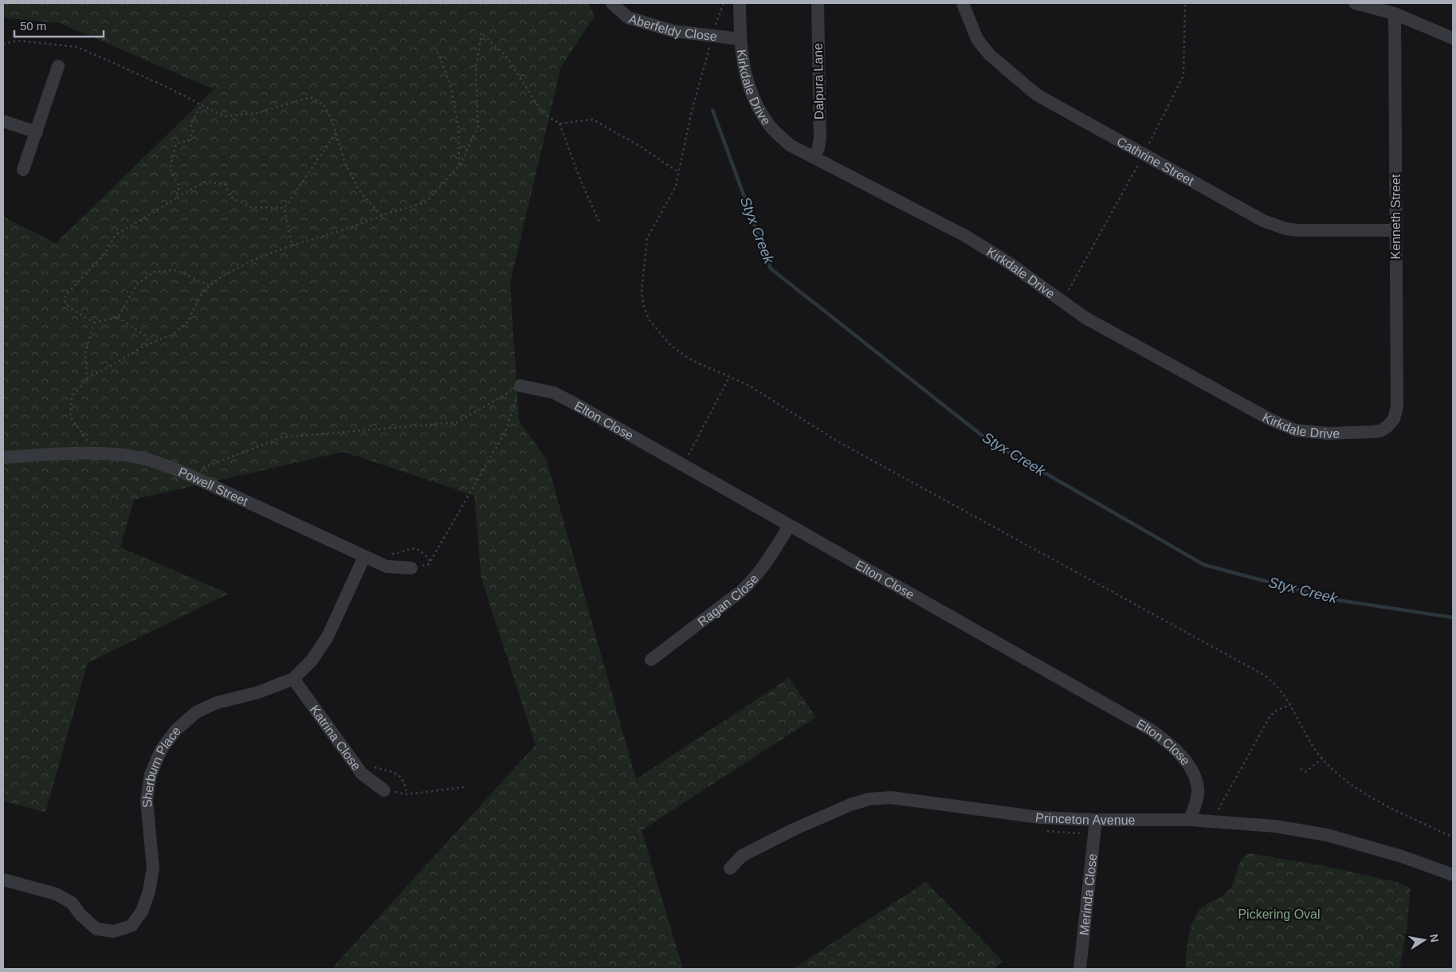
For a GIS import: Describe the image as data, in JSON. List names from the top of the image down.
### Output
{
  "streets": {
    "street": [
      "Aberfeldy Close",
      "Dalpura Lane",
      "Kirkdale Drive",
      "Cathrine Street",
      "Kenneth Street",
      "Elton Close",
      "Powell Street",
      "Ragan Close",
      "Katrina Close",
      "Sherburn Place",
      "Princeton Avenue",
      "Merinda Close"
    ]
  },
  "crossings": [
    ["Aberfeldy Close", "Kirkdale Drive"],
    ["Dalpura Lane", "Kirkdale Drive"],
    ["Kirkdale Drive", "Kenneth Street"],
    ["Cathrine Street", "Kenneth Street"],
    ["Elton Close", "Ragan Close"],
    ["Elton Close", "Princeton Avenue"],
    ["Powell Street", "Sherburn Place"],
    ["Katrina Close", "Sherburn Place"],
    ["Princeton Avenue", "Merinda Close"]
  ],
  "water": ["Styx Creek"],
  "parks": ["Pickering Oval"],
  "scale_bar": "50 m",
  "north": "right"
}
